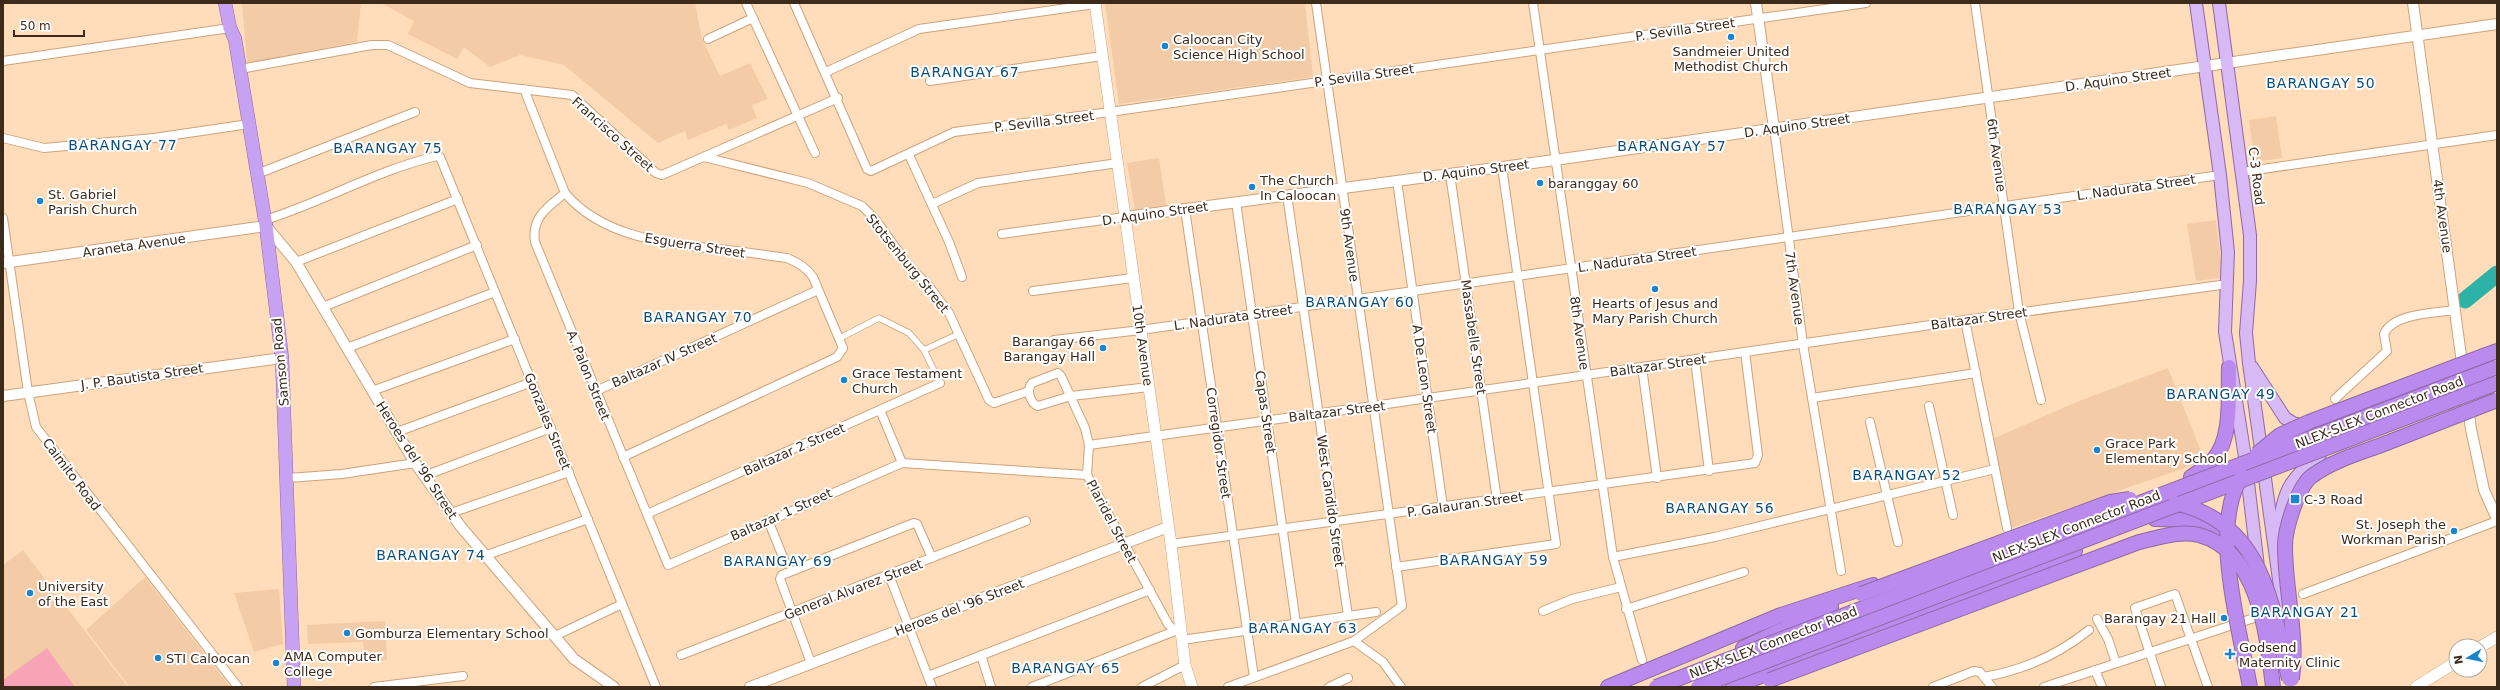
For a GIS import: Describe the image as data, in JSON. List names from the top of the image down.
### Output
{
  "streets": {
    "highway": ["Samson Road", "NLEX-SLEX Connector Road"],
    "main road": ["C-3 Road", "10th Avenue"],
    "street": [
      "P. Sevilla Street",
      "D. Aquino Street",
      "Francisco Street",
      "6th Avenue",
      "L. Nadurata Street",
      "4th Avenue",
      "Araneta Avenue",
      "Esguerra Street",
      "9th Avenue",
      "Stotsenburg Street",
      "7th Avenue",
      "Baltazar Street",
      "8th Avenue",
      "Massabelle Street",
      "Baltazar Ⅳ Street",
      "A. Palon Street",
      "J. P. Bautista Street",
      "A De Leon Street",
      "Capas Street",
      "Gonzales Street",
      "Corregidor Street",
      "Baltazar 2 Street",
      "Heroes del '96 Street",
      "Caimito Road",
      "West Candido Street",
      "P. Galauran Street",
      "Baltazar 1 Street",
      "Plaridel Street",
      "General Alvarez Street"
    ]
  },
  "crossings": [
    ["P. Sevilla Street", "Francisco Street"],
    ["P. Sevilla Street", "9th Avenue"],
    ["P. Sevilla Street", "7th Avenue"],
    ["P. Sevilla Street", "8th Avenue"],
    ["P. Sevilla Street", "10th Avenue"],
    ["D. Aquino Street", "6th Avenue"],
    ["D. Aquino Street", "C-3 Road"],
    ["D. Aquino Street", "4th Avenue"],
    ["D. Aquino Street", "9th Avenue"],
    ["D. Aquino Street", "7th Avenue"],
    ["D. Aquino Street", "8th Avenue"],
    ["D. Aquino Street", "Massabelle Street"],
    ["D. Aquino Street", "10th Avenue"],
    ["D. Aquino Street", "A De Leon Street"],
    ["D. Aquino Street", "Capas Street"],
    ["D. Aquino Street", "Corregidor Street"],
    ["D. Aquino Street", "West Candido Street"],
    ["Francisco Street", "Esguerra Street"],
    ["Francisco Street", "Stotsenburg Street"],
    ["Francisco Street", "Samson Road"],
    ["6th Avenue", "L. Nadurata Street"],
    ["6th Avenue", "Baltazar Street"],
    ["L. Nadurata Street", "9th Avenue"],
    ["L. Nadurata Street", "7th Avenue"],
    ["L. Nadurata Street", "8th Avenue"],
    ["L. Nadurata Street", "Massabelle Street"],
    ["L. Nadurata Street", "10th Avenue"],
    ["L. Nadurata Street", "A De Leon Street"],
    ["L. Nadurata Street", "Capas Street"],
    ["L. Nadurata Street", "Corregidor Street"],
    ["L. Nadurata Street", "West Candido Street"],
    ["Araneta Avenue", "Samson Road"],
    ["Araneta Avenue", "Gonzales Street"],
    ["Araneta Avenue", "Heroes del '96 Street"],
    ["Araneta Avenue", "Caimito Road"],
    ["Esguerra Street", "Baltazar Ⅳ Street"],
    ["Esguerra Street", "A. Palon Street"],
    ["9th Avenue", "Baltazar Street"],
    ["9th Avenue", "P. Galauran Street"],
    ["Stotsenburg Street", "Plaridel Street"],
    ["7th Avenue", "Baltazar Street"],
    ["Baltazar Street", "8th Avenue"],
    ["Baltazar Street", "Massabelle Street"],
    ["Baltazar Street", "10th Avenue"],
    ["Baltazar Street", "A De Leon Street"],
    ["Baltazar Street", "Capas Street"],
    ["Baltazar Street", "Corregidor Street"],
    ["Baltazar Street", "West Candido Street"],
    ["Baltazar Street", "P. Galauran Street"],
    ["Baltazar Street", "Plaridel Street"],
    ["8th Avenue", "P. Galauran Street"],
    ["Massabelle Street", "P. Galauran Street"],
    ["10th Avenue", "Heroes del '96 Street"],
    ["10th Avenue", "P. Galauran Street"],
    ["10th Avenue", "Plaridel Street"],
    ["Baltazar Ⅳ Street", "A. Palon Street"],
    ["Samson Road", "J. P. Bautista Street"],
    ["Samson Road", "Gonzales Street"],
    ["Samson Road", "Heroes del '96 Street"],
    ["A. Palon Street", "Baltazar 2 Street"],
    ["A. Palon Street", "Baltazar 1 Street"],
    ["J. P. Bautista Street", "Caimito Road"],
    ["A De Leon Street", "P. Galauran Street"],
    ["Capas Street", "P. Galauran Street"],
    ["Gonzales Street", "Heroes del '96 Street"],
    ["Corregidor Street", "P. Galauran Street"],
    ["Heroes del '96 Street", "Plaridel Street"],
    ["West Candido Street", "P. Galauran Street"],
    ["Baltazar 1 Street", "Plaridel Street"]
  ],
  "districts": [
    "BARANGAY 67",
    "BARANGAY 50",
    "BARANGAY 77",
    "BARANGAY 57",
    "BARANGAY 75",
    "BARANGAY 53",
    "BARANGAY 60",
    "BARANGAY 70",
    "BARANGAY 49",
    "BARANGAY 52",
    "BARANGAY 56",
    "BARANGAY 74",
    "BARANGAY 59",
    "BARANGAY 69",
    "BARANGAY 21",
    "BARANGAY 63",
    "BARANGAY 65"
  ],
  "places": {
    "other": [
      "Sandmeier United Methodist Church",
      "Caloocan City Science High School",
      "baranggay 60",
      "The Church In Caloocan",
      "St. Gabriel Parish Church",
      "Hearts of Jesus and Mary Parish Church",
      "Barangay 66 Barangay Hall",
      "Grace Testament Church",
      "Grace Park Elementary School",
      "St. Joseph the Workman Parish",
      "University of the East",
      "Barangay 21 Hall",
      "Gomburza Elementary School",
      "STI Caloocan",
      "AMA Computer College"
    ],
    "transit": ["C-3 Road"],
    "health": ["Godsend Maternity Clinic"]
  },
  "scale_bar": "50 m",
  "north": "left"
}
